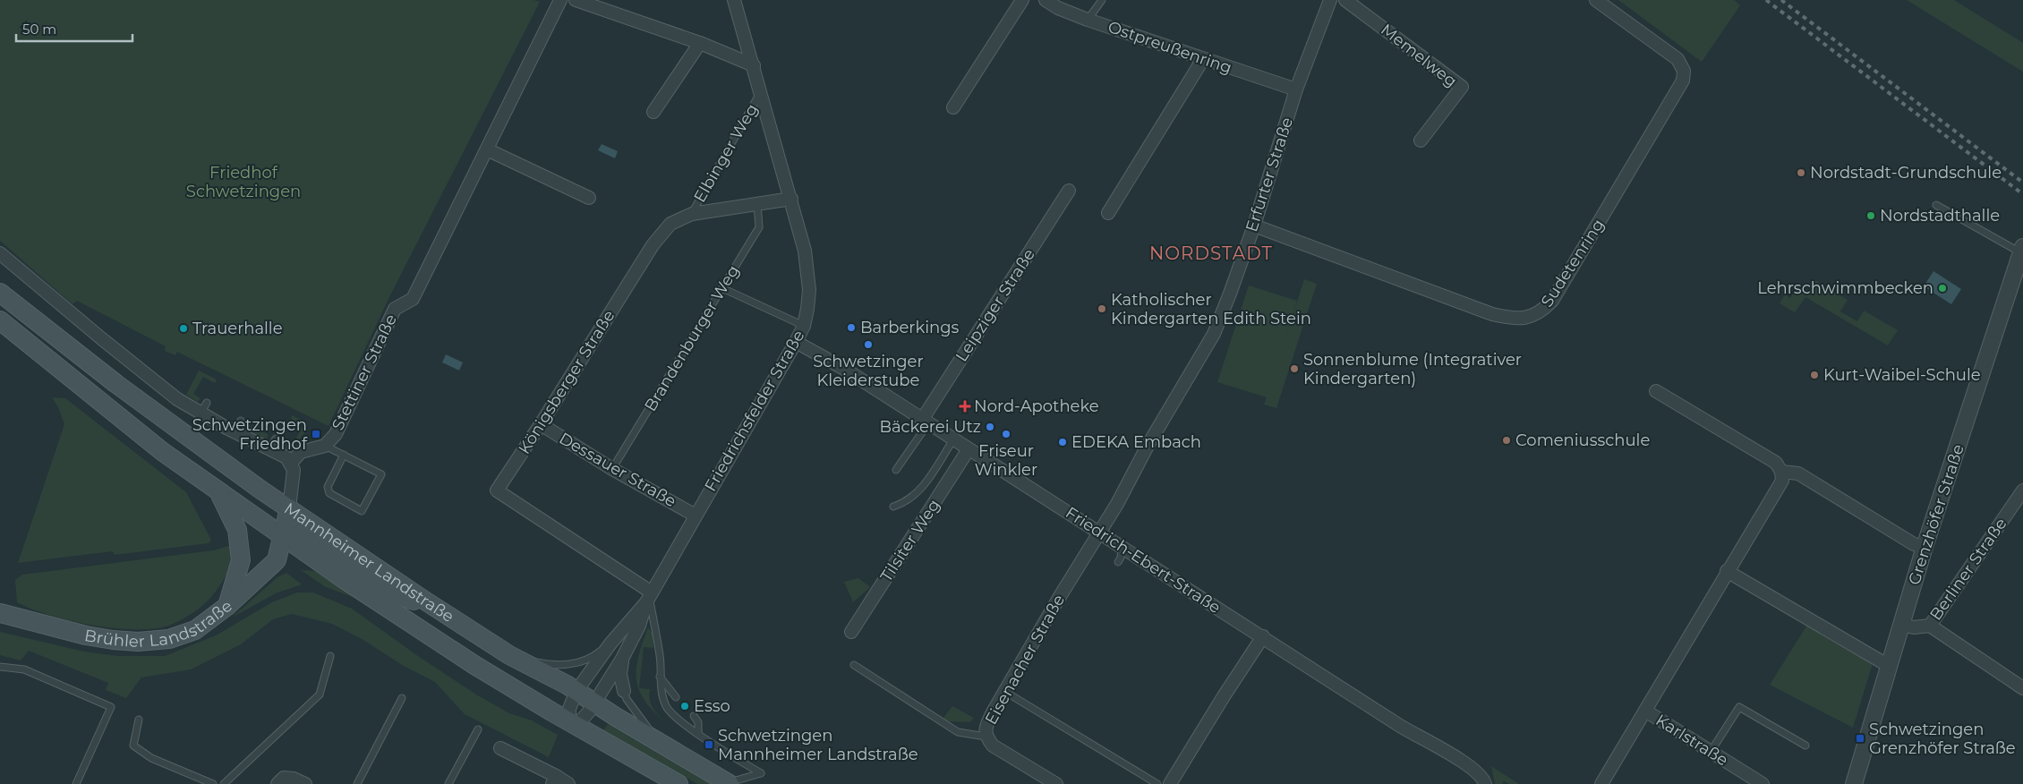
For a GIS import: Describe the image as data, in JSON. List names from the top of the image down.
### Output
{
  "streets": {
    "main road": ["Mannheimer Landstraße", "Brühler Landstraße"],
    "street": [
      "Ostpreußenring",
      "Memelweg",
      "Erfurter Straße",
      "Sudetenring",
      "Leipziger Straße",
      "Stettiner Straße",
      "Königsberger Straße",
      "Friedrichsfelder Straße",
      "Dessauer Straße",
      "Grenzhöfer Straße",
      "Tilsiter Weg",
      "Friedrich-Ebert-Straße",
      "Berliner Straße",
      "Eisenacher Straße",
      "Karlstraße"
    ],
    "lane": ["Elbinger Weg", "Brandenburger Weg"]
  },
  "crossings": [
    ["Ostpreußenring", "Erfurter Straße"],
    ["Elbinger Weg", "Königsberger Straße"],
    ["Elbinger Weg", "Friedrichsfelder Straße"],
    ["Erfurter Straße", "Sudetenring"],
    ["Erfurter Straße", "Friedrich-Ebert-Straße"],
    ["Erfurter Straße", "Eisenacher Straße"],
    ["Leipziger Straße", "Friedrich-Ebert-Straße"],
    ["Brandenburger Weg", "Königsberger Straße"],
    ["Brandenburger Weg", "Dessauer Straße"],
    ["Stettiner Straße", "Mannheimer Landstraße"],
    ["Königsberger Straße", "Friedrichsfelder Straße"],
    ["Königsberger Straße", "Dessauer Straße"],
    ["Friedrichsfelder Straße", "Dessauer Straße"],
    ["Friedrichsfelder Straße", "Mannheimer Landstraße"],
    ["Friedrichsfelder Straße", "Friedrich-Ebert-Straße"],
    ["Tilsiter Weg", "Friedrich-Ebert-Straße"],
    ["Mannheimer Landstraße", "Brühler Landstraße"],
    ["Friedrich-Ebert-Straße", "Eisenacher Straße"]
  ],
  "districts": ["NORDSTADT"],
  "parks": ["Friedhof Schwetzingen"],
  "places": {
    "other": [
      "Nordstadt-Grundschule",
      "Nordstadthalle",
      "Lehrschwimmbecken",
      "Katholischer Kindergarten Edith Stein",
      "Barberkings",
      "Trauerhalle",
      "Schwetzinger Kleiderstube",
      "Sonnenblume (Integrativer Kindergarten)",
      "Kurt-Waibel-Schule",
      "Bäckerei Utz",
      "Friseur Winkler",
      "Comeniusschule",
      "EDEKA Embach",
      "Esso"
    ],
    "health": ["Nord-Apotheke"],
    "transit": ["Schwetzingen Friedhof", "Schwetzingen Grenzhöfer Straße", "Schwetzingen Mannheimer Landstraße"]
  },
  "scale_bar": "50 m"
}
